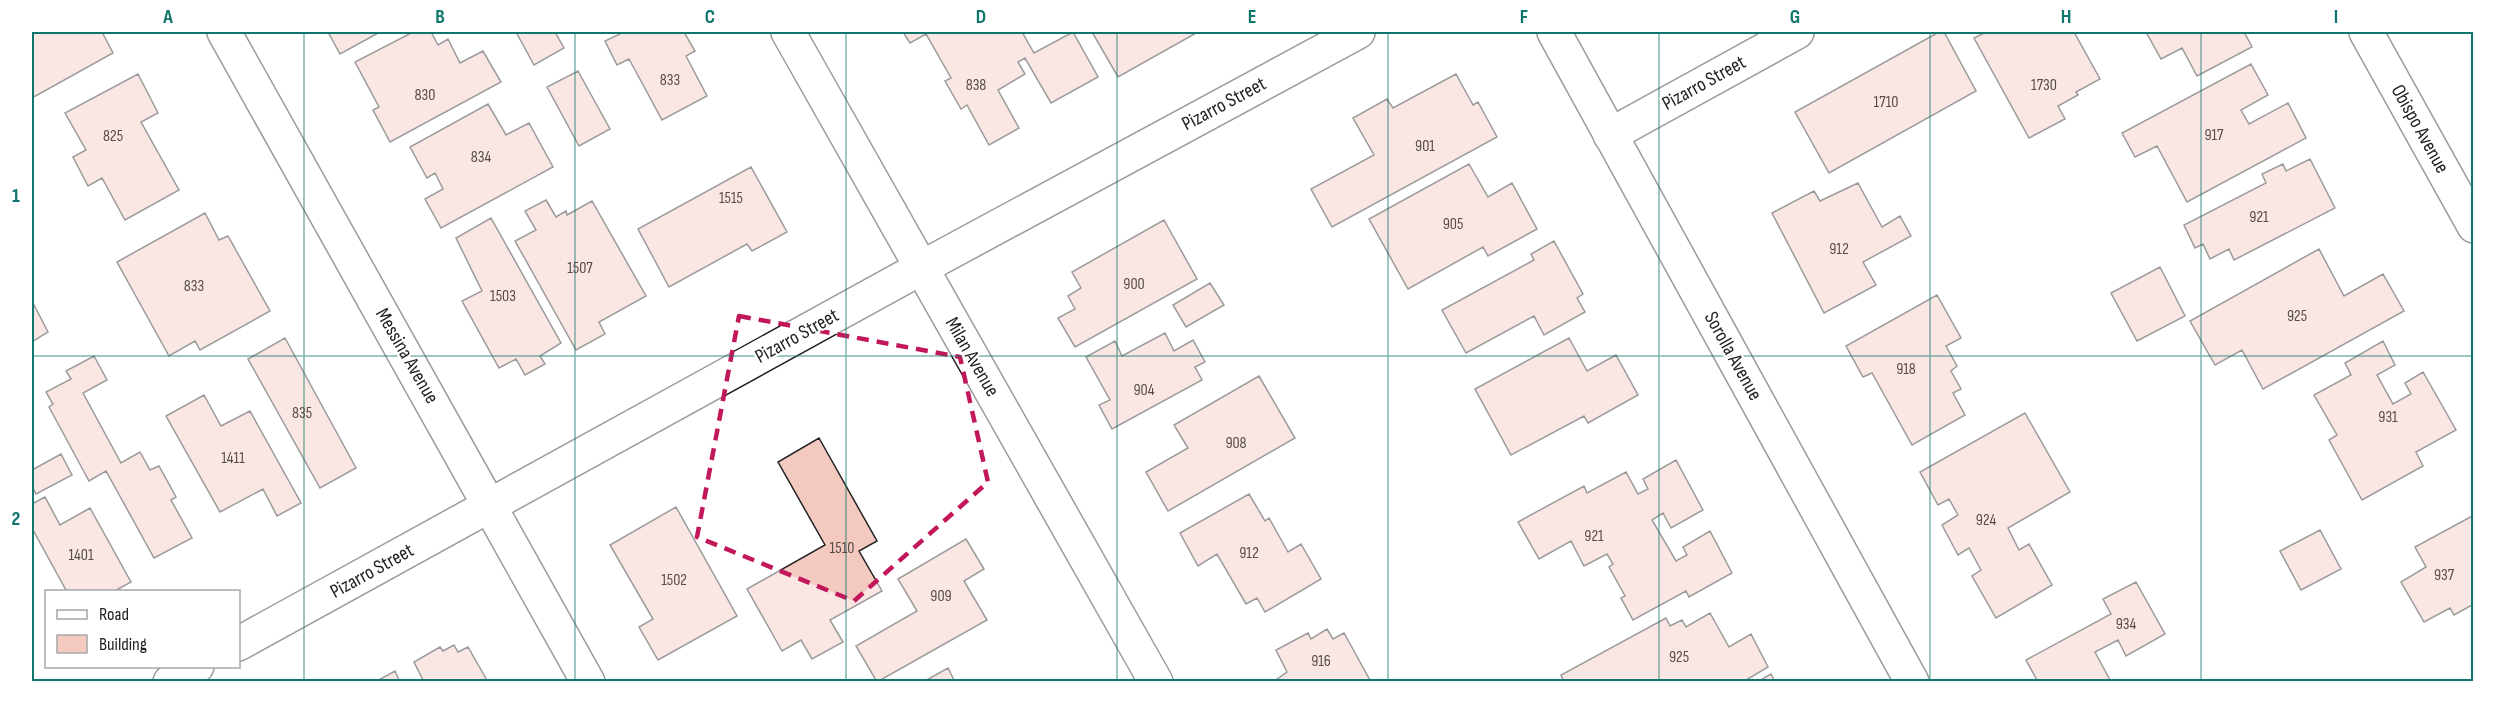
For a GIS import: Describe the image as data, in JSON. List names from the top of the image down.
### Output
{
  "streets": {
    "street": [
      "Pizarro Street",
      "Obispo Avenue",
      "Messina Avenue",
      "Sorolla Avenue",
      "Milan Avenue"
    ]
  },
  "crossings": [
    ["Pizarro Street", "Messina Avenue"],
    ["Pizarro Street", "Sorolla Avenue"],
    ["Pizarro Street", "Milan Avenue"]
  ],
  "house_numbers": [
    "833",
    "838",
    "1730",
    "830",
    "1710",
    "917",
    "825",
    "901",
    "834",
    "1515",
    "921",
    "905",
    "912",
    "1507",
    "900",
    "833",
    "1503",
    "925",
    "918",
    "904",
    "835",
    "931",
    "908",
    "1411",
    "924",
    "921",
    "1510",
    "912",
    "1401",
    "937",
    "1502",
    "909",
    "934",
    "925",
    "916"
  ],
  "legend": ["Road", "Building"],
  "grid": {
    "columns": [
      "A",
      "B",
      "C",
      "D",
      "E",
      "F",
      "G",
      "H",
      "I"
    ],
    "rows": ["1", "2"]
  }
}
